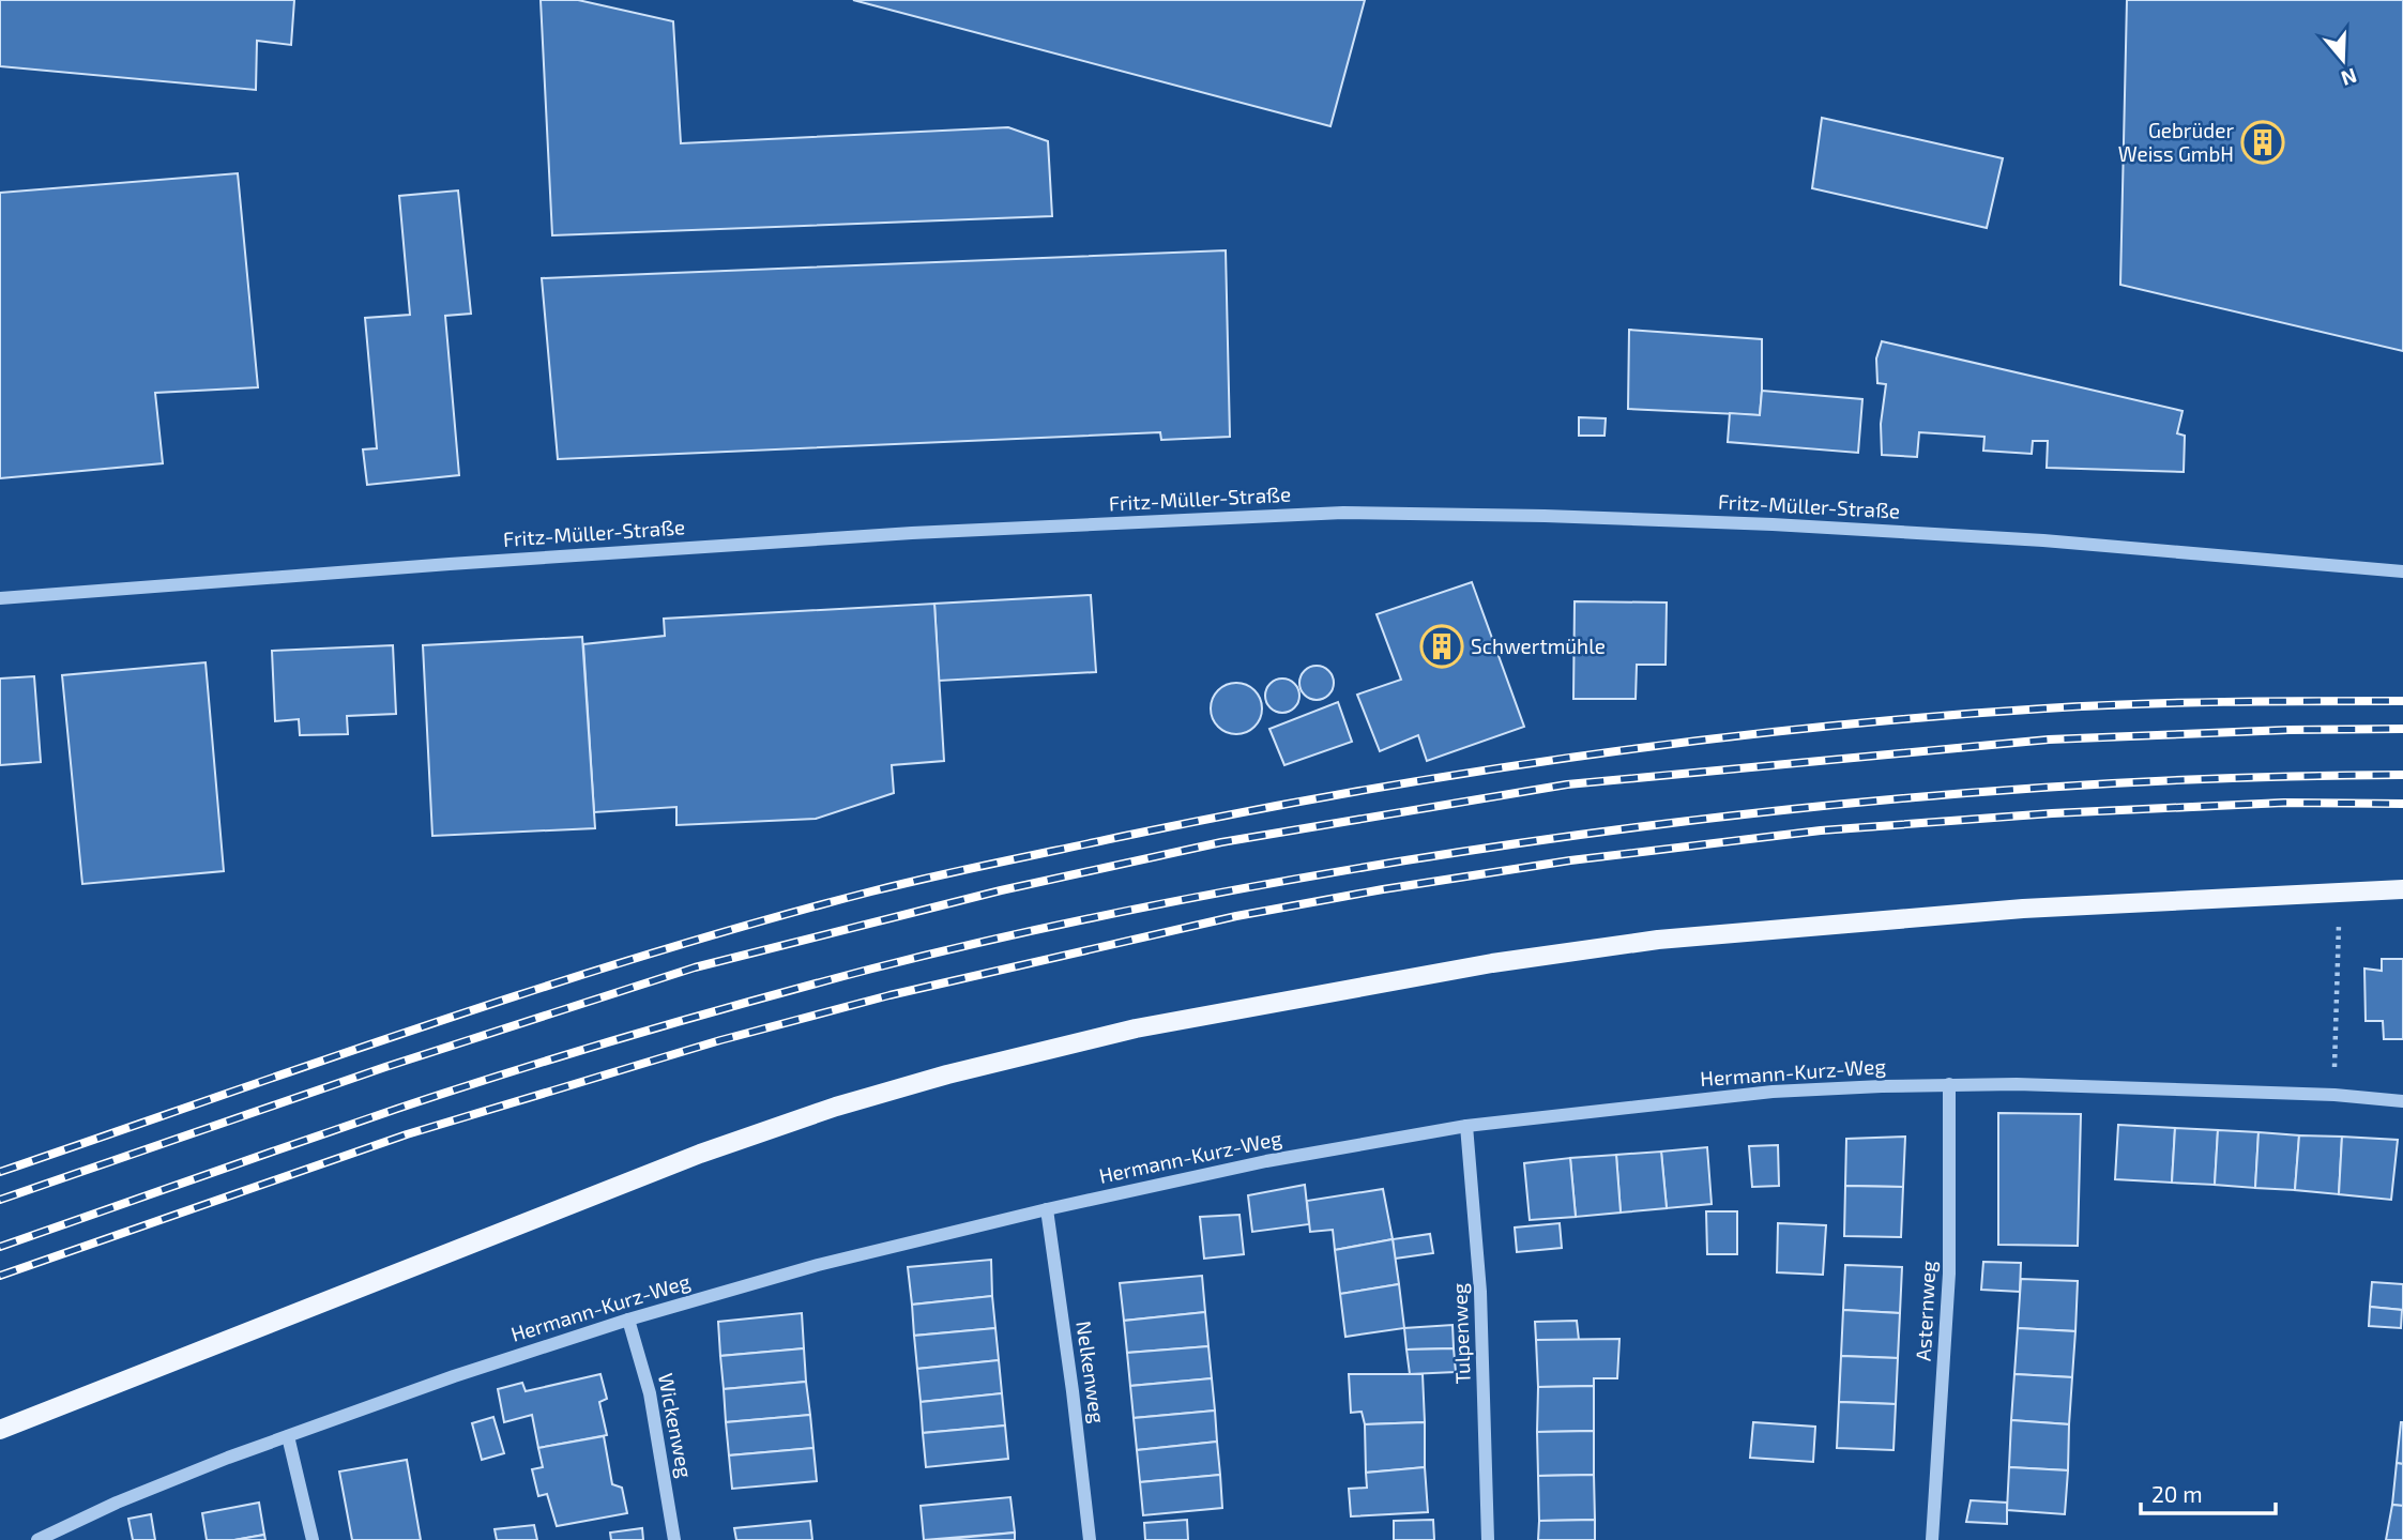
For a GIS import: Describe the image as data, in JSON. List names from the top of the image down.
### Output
{
  "streets": {
    "street": [
      "Fritz-Müller-Straße",
      "Hermann-Kurz-Weg",
      "Asternweg",
      "Tulpenweg",
      "Nelkenweg",
      "Wickenweg"
    ]
  },
  "crossings": [
    ["Hermann-Kurz-Weg", "Asternweg"],
    ["Hermann-Kurz-Weg", "Tulpenweg"],
    ["Hermann-Kurz-Weg", "Nelkenweg"],
    ["Hermann-Kurz-Weg", "Wickenweg"]
  ],
  "places": {
    "building": ["Gebrüder Weiss GmbH", "Schwertmühle"]
  },
  "scale_bar": "20 m",
  "north": "bottom"
}
